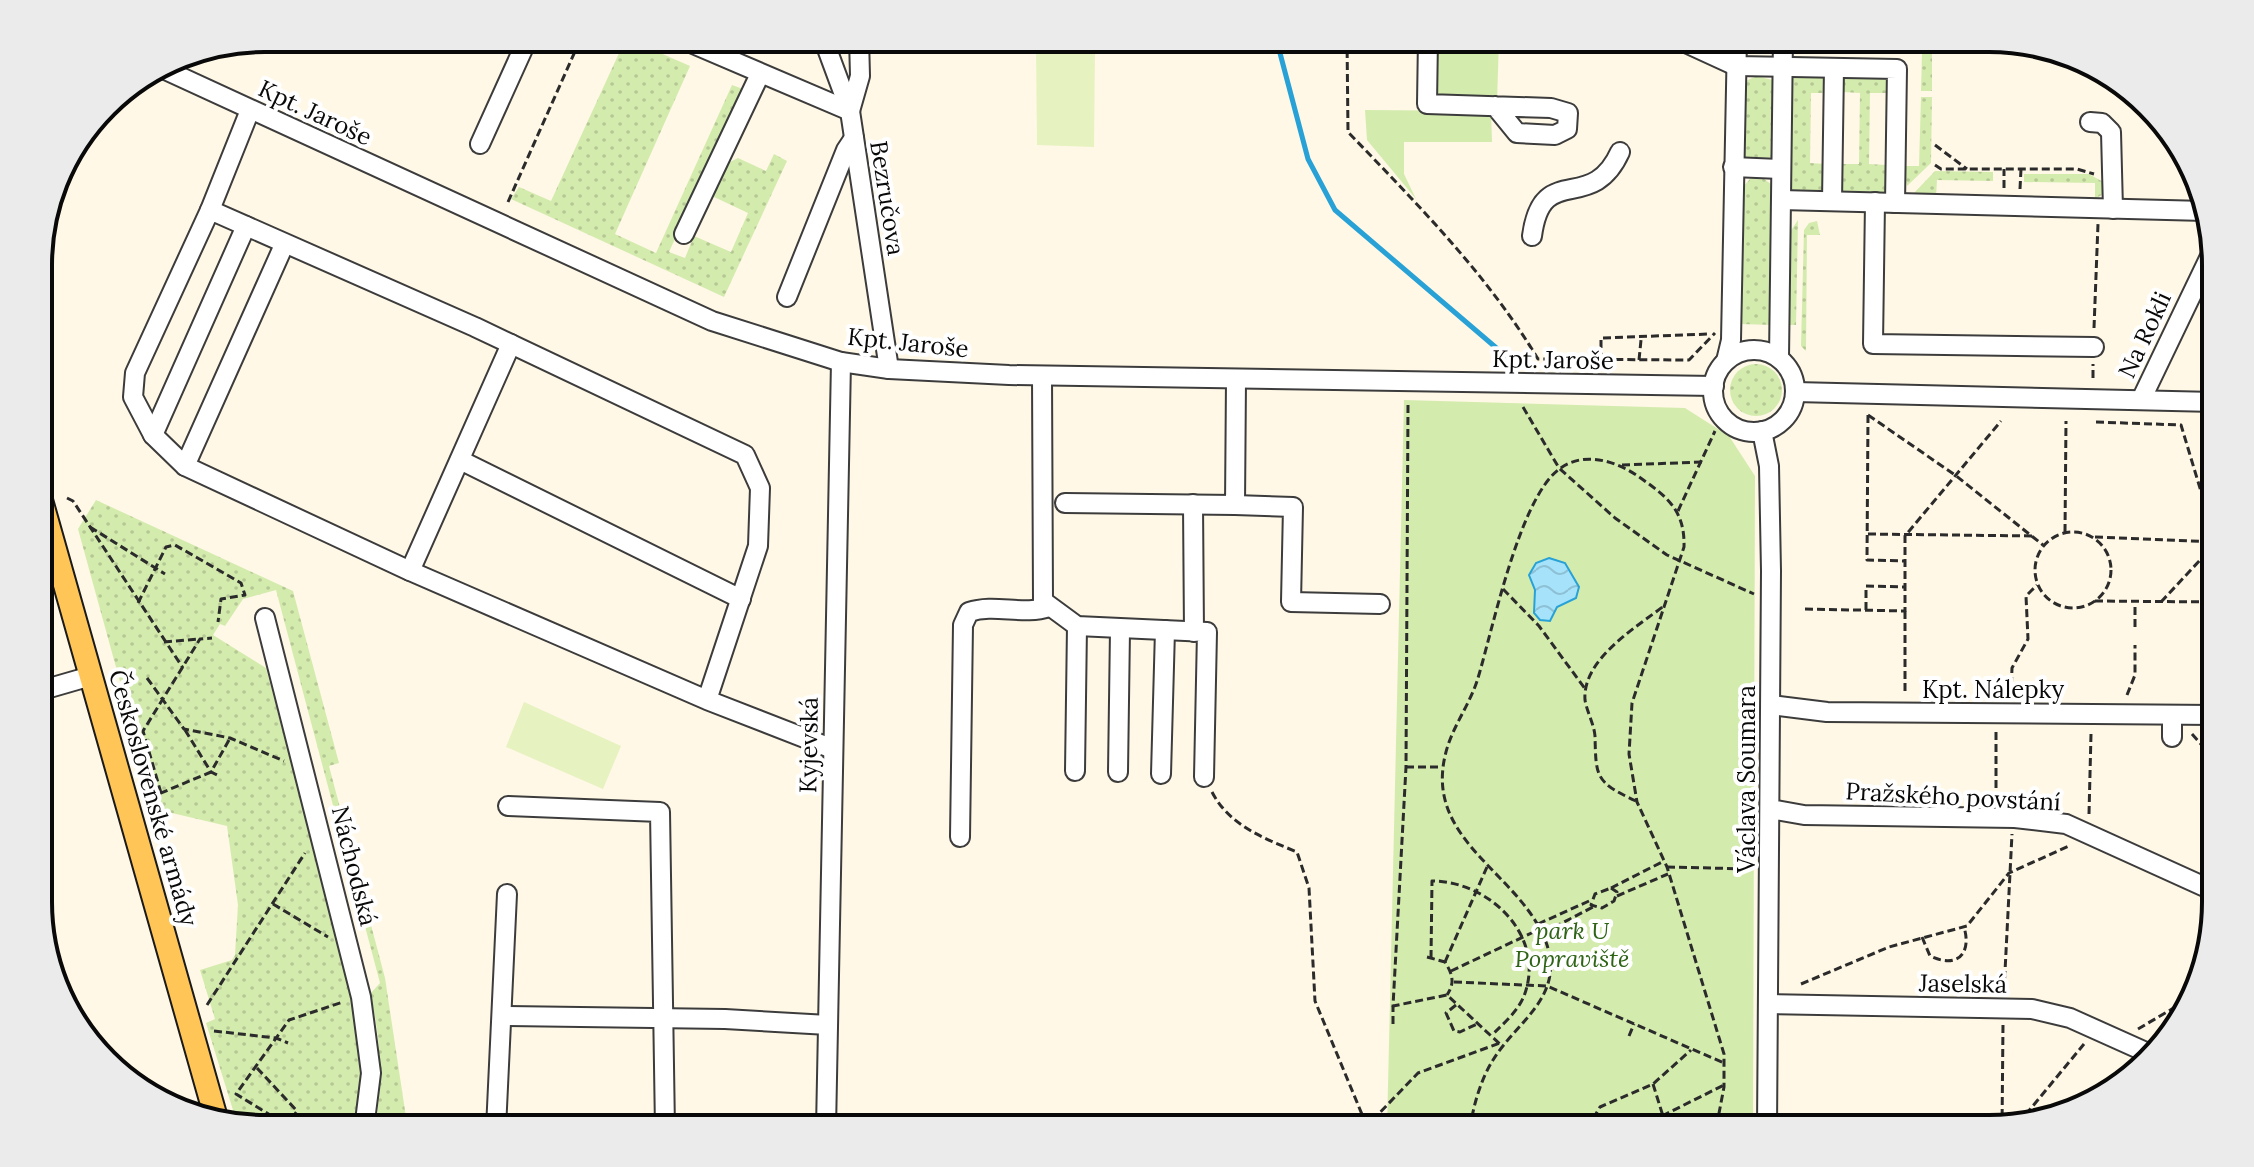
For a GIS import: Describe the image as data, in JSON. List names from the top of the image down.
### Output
{
  "streets": {
    "main road": ["Československé armády"],
    "street": [
      "Kpt. Jaroše",
      "Bezručova",
      "Na Rokli",
      "Kpt. Nálepky",
      "Kyjevská",
      "Václava Soumara",
      "Pražského povstání",
      "Náchodská",
      "Jaselská"
    ]
  },
  "crossings": [
    ["Kpt. Jaroše", "Bezručova"],
    ["Kpt. Jaroše", "Kyjevská"],
    ["Kpt. Jaroše", "Václava Soumara"],
    ["Kpt. Nálepky", "Václava Soumara"],
    ["Václava Soumara", "Pražského povstání"],
    ["Václava Soumara", "Jaselská"]
  ],
  "parks": ["park U Popraviště"]
}
